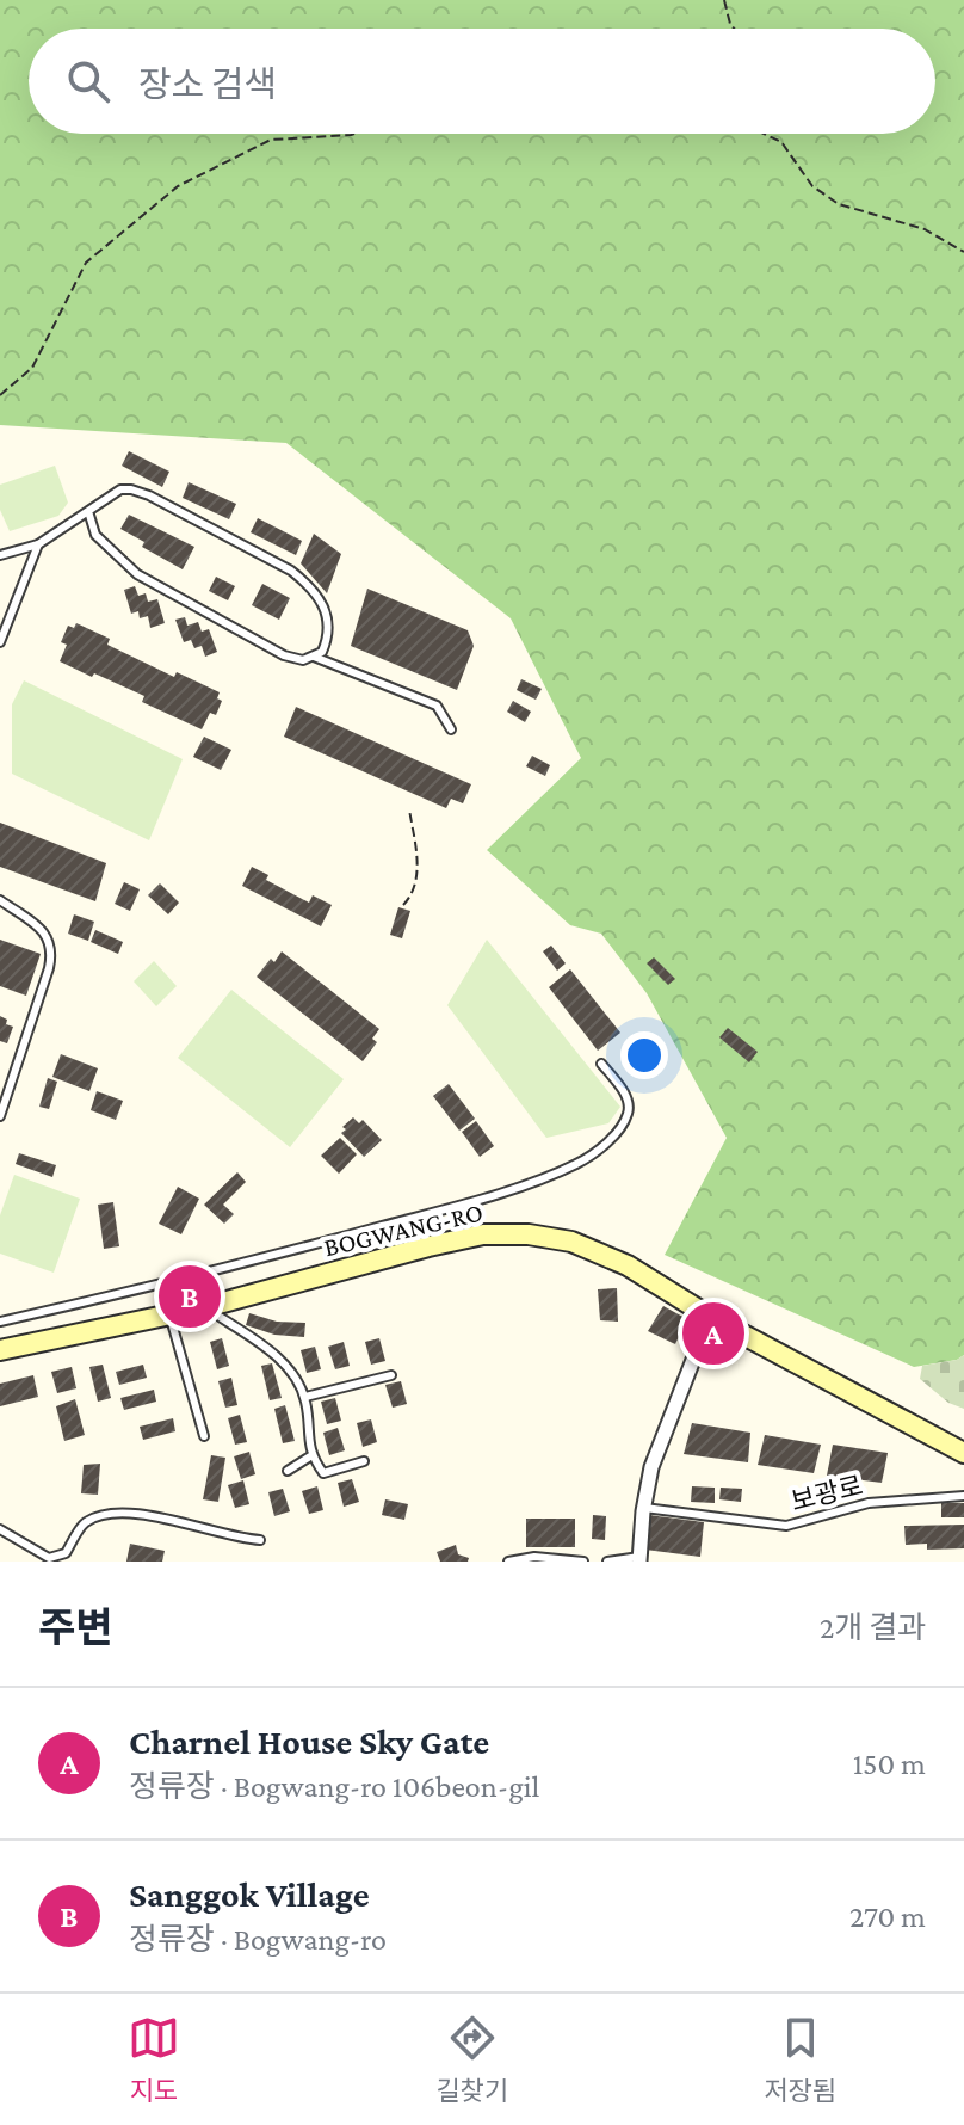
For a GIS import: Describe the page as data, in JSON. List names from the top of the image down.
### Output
{
  "streets": {
    "main road": ["BOGWANG-RO"],
    "lane": ["보광로"]
  },
  "page": {
    "search": "장소 검색",
    "pins": ["B", "A"],
    "heading": ["주변", "2개 결과"],
    "list": [
      {
        "mark": "A",
        "name": "Charnel House Sky Gate",
        "note": "정류장 · Bogwang-ro 106beon-gil",
        "value": "150 m"
      },
      {
        "mark": "B",
        "name": "Sanggok Village",
        "note": "정류장 · Bogwang-ro",
        "value": "270 m"
      }
    ],
    "nav": ["지도", "길찾기", "저장됨"]
  }
}
